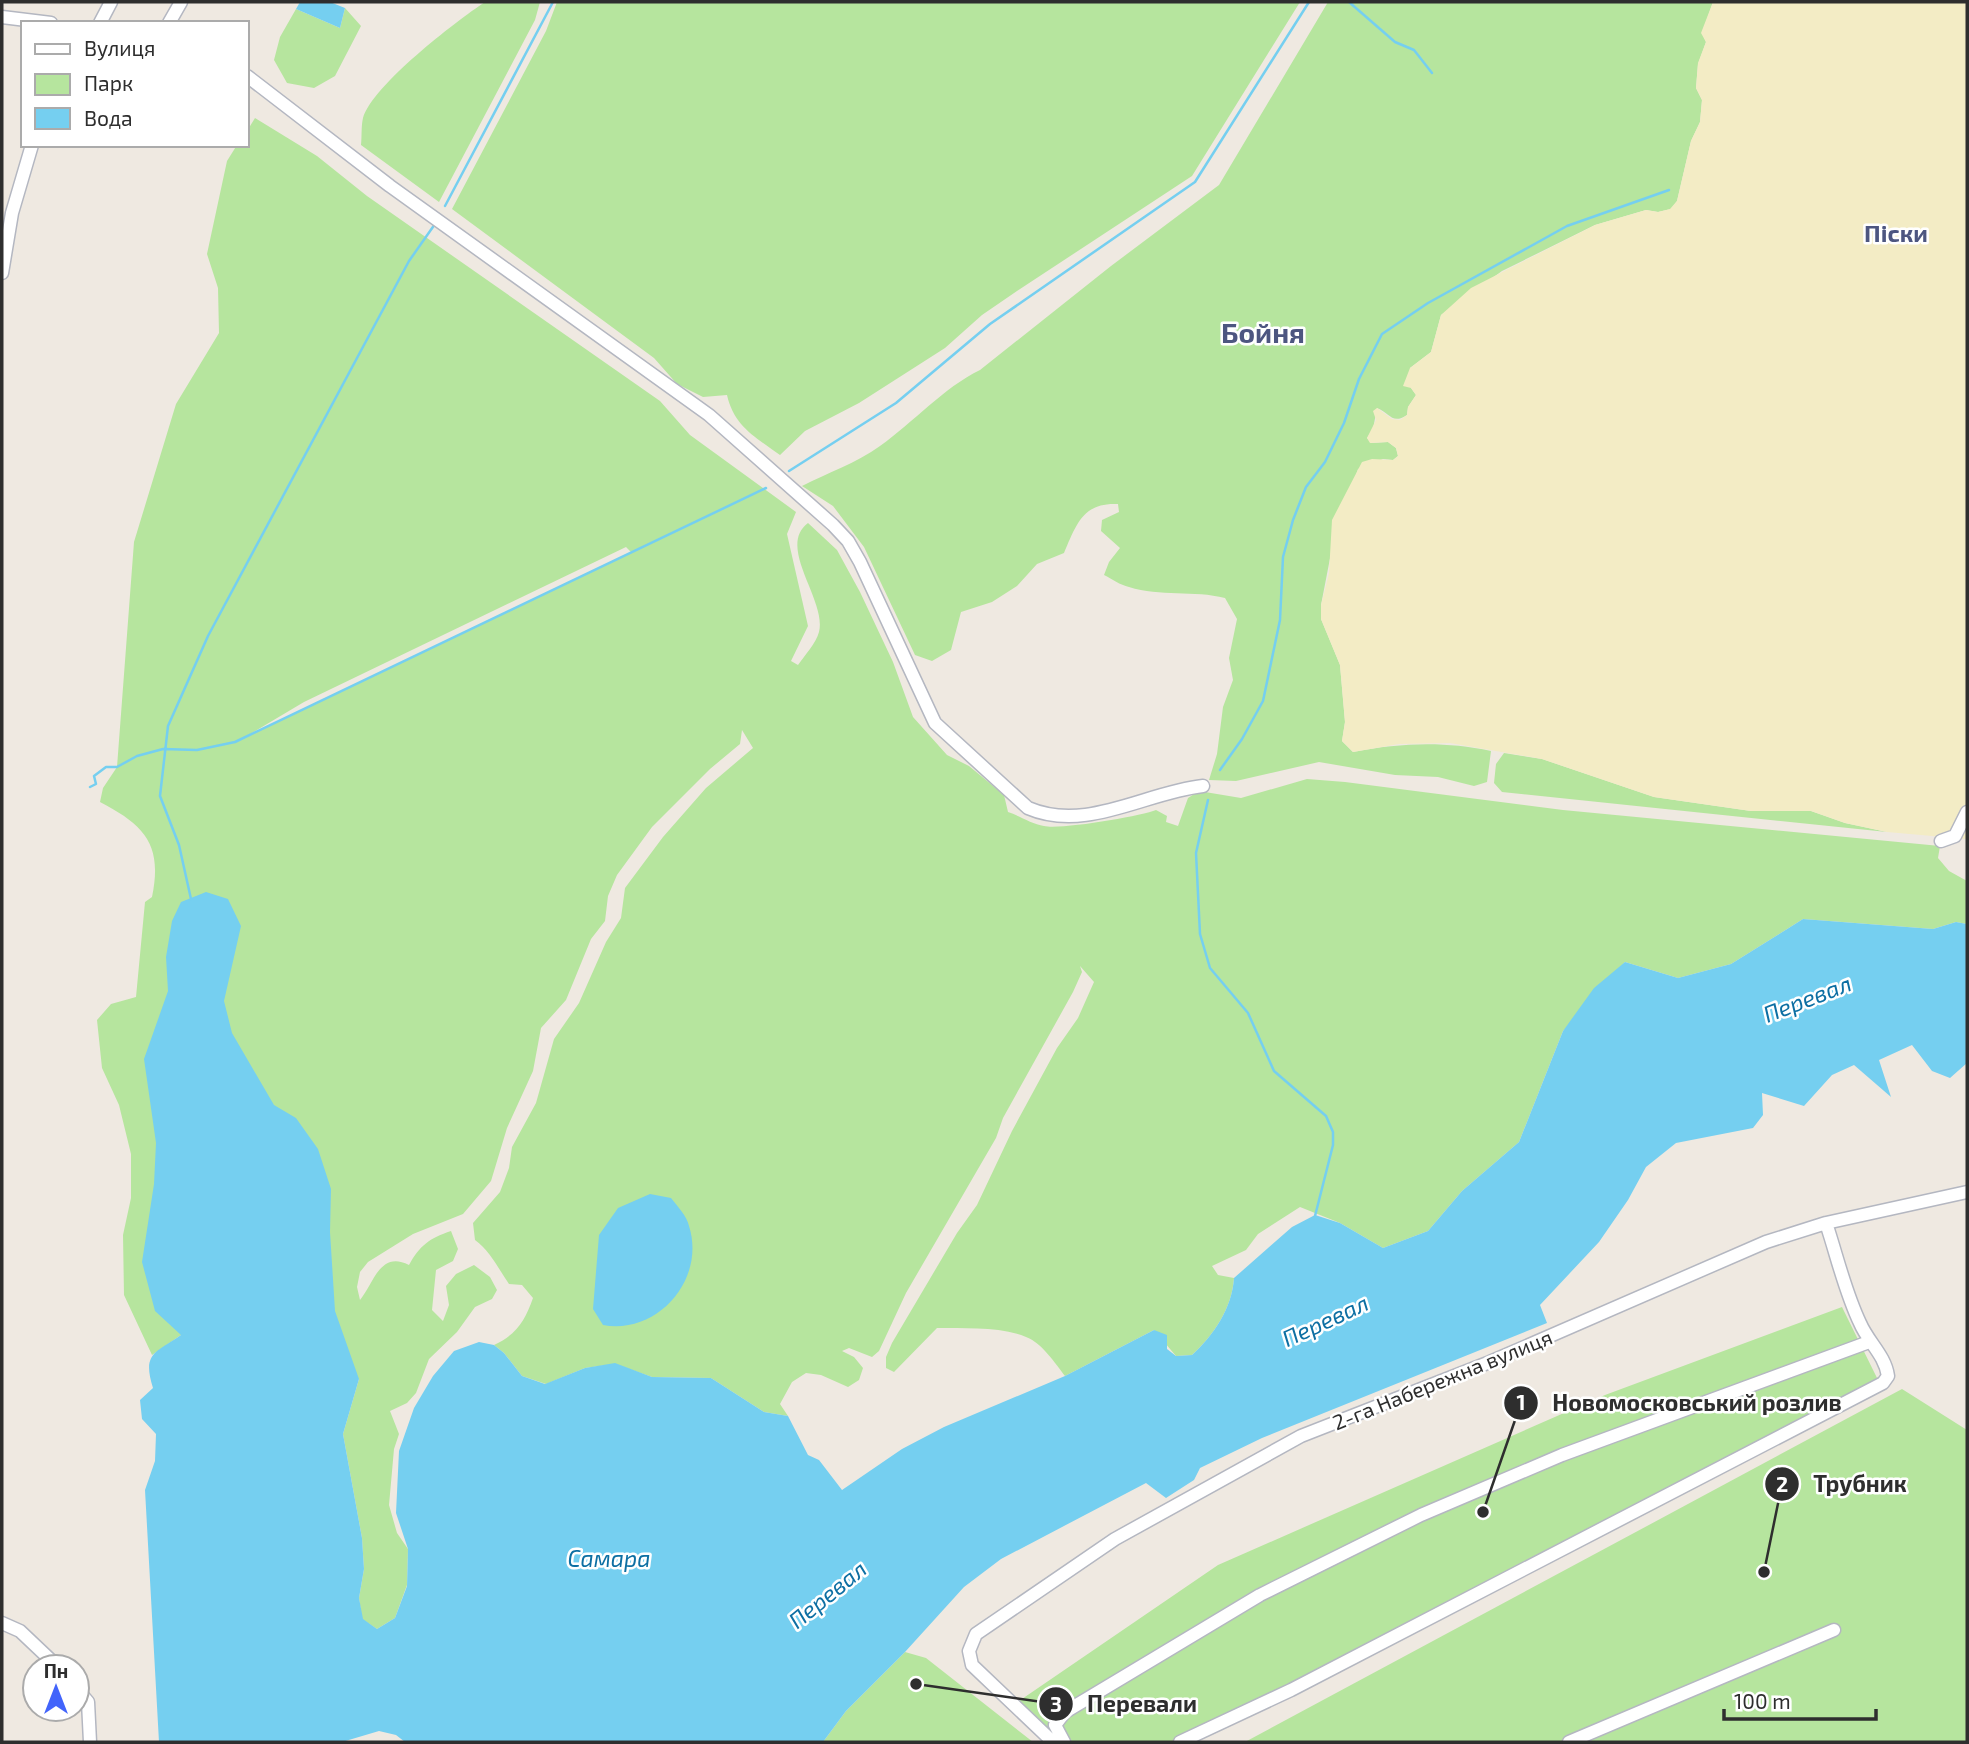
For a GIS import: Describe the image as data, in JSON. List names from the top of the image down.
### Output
{
  "streets": {
    "street": ["2-га Набережна вулиця"]
  },
  "districts": ["Піски", "Бойня"],
  "water": ["Перевал", "Самара"],
  "places": ["Новомосковський розлив", "Трубник", "Перевали"],
  "legend": ["Вулиця", "Парк", "Вода"],
  "scale_bar": "100 m",
  "north": "top"
}
